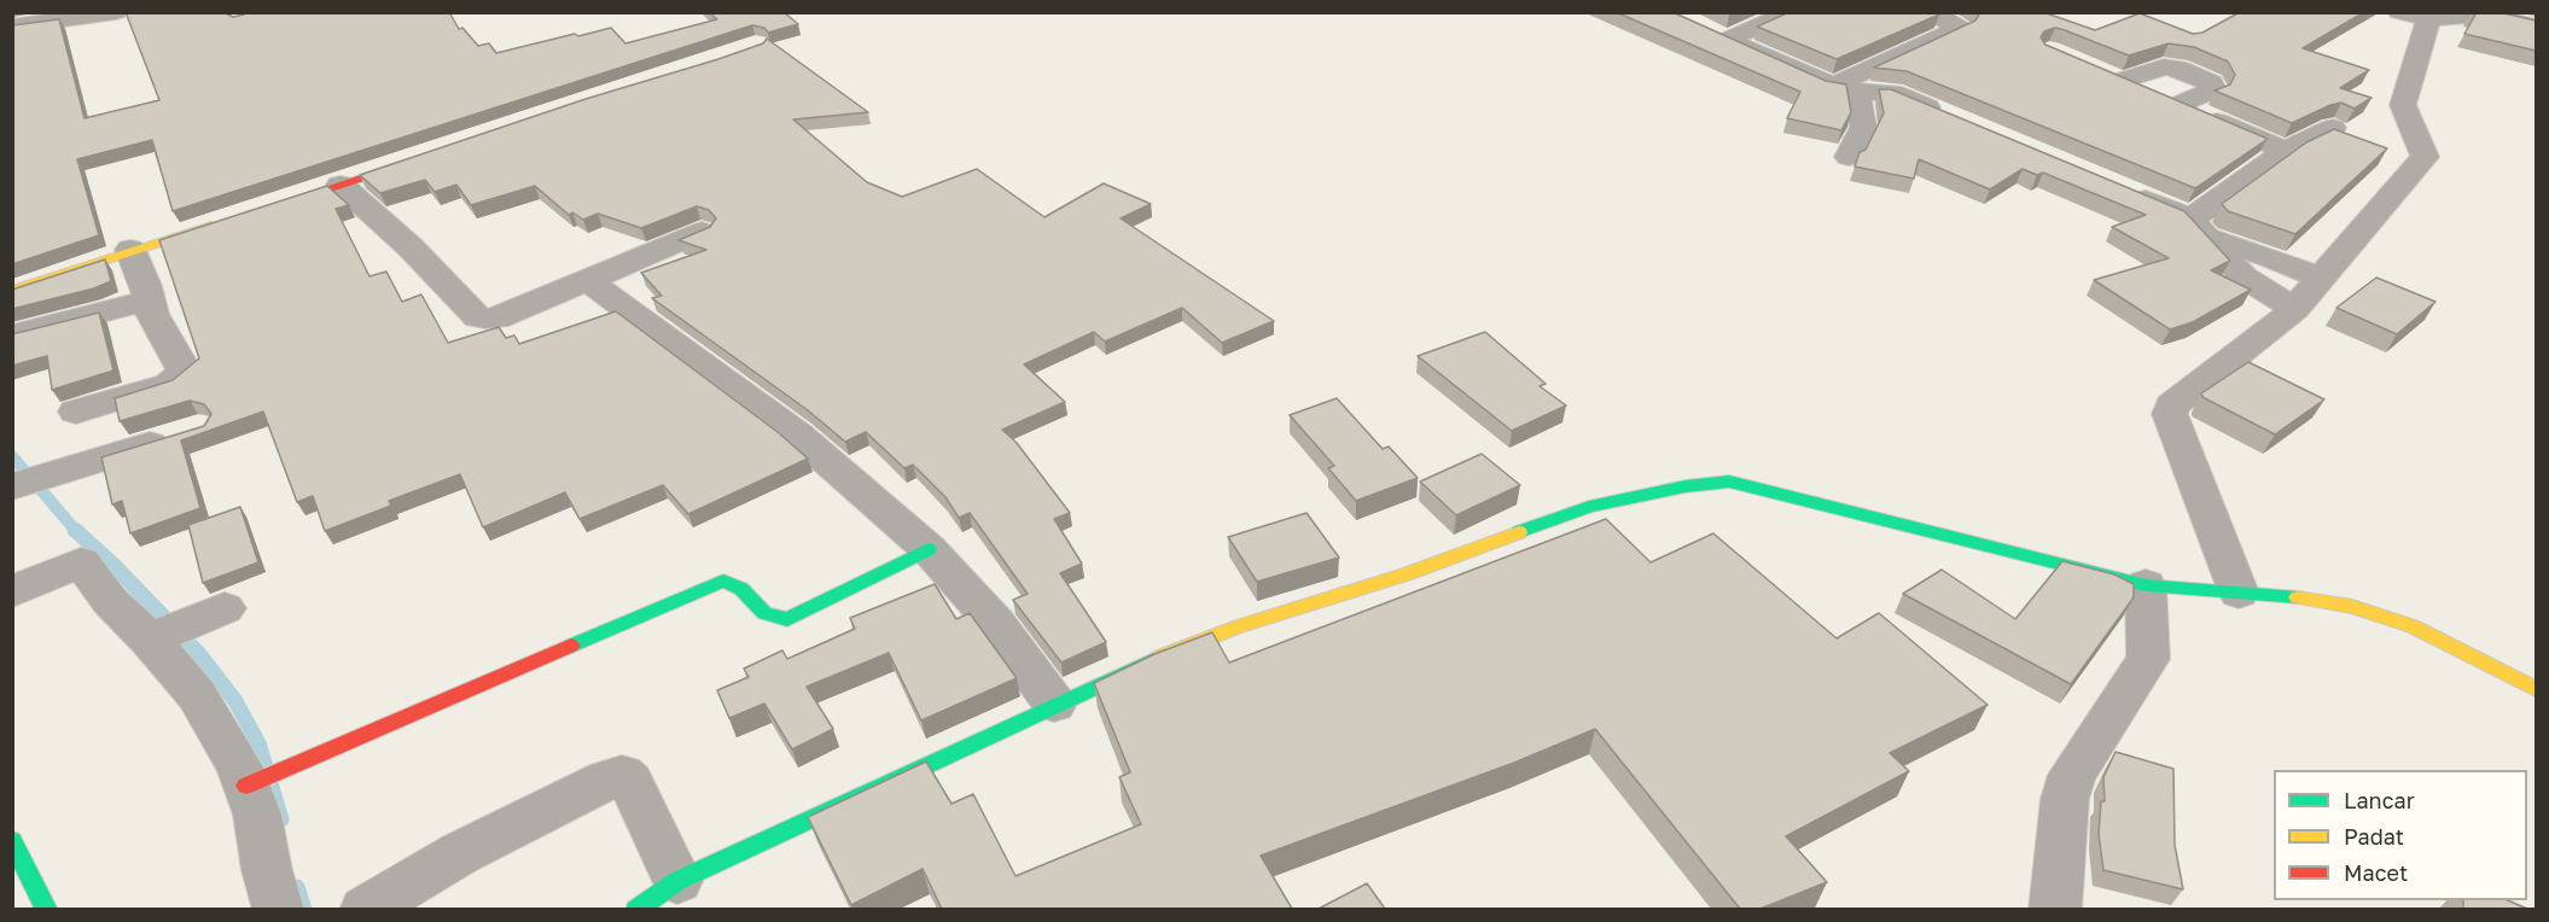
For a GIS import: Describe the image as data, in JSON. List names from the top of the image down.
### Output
{
  "legend": ["Lancar", "Padat", "Macet"]
}
